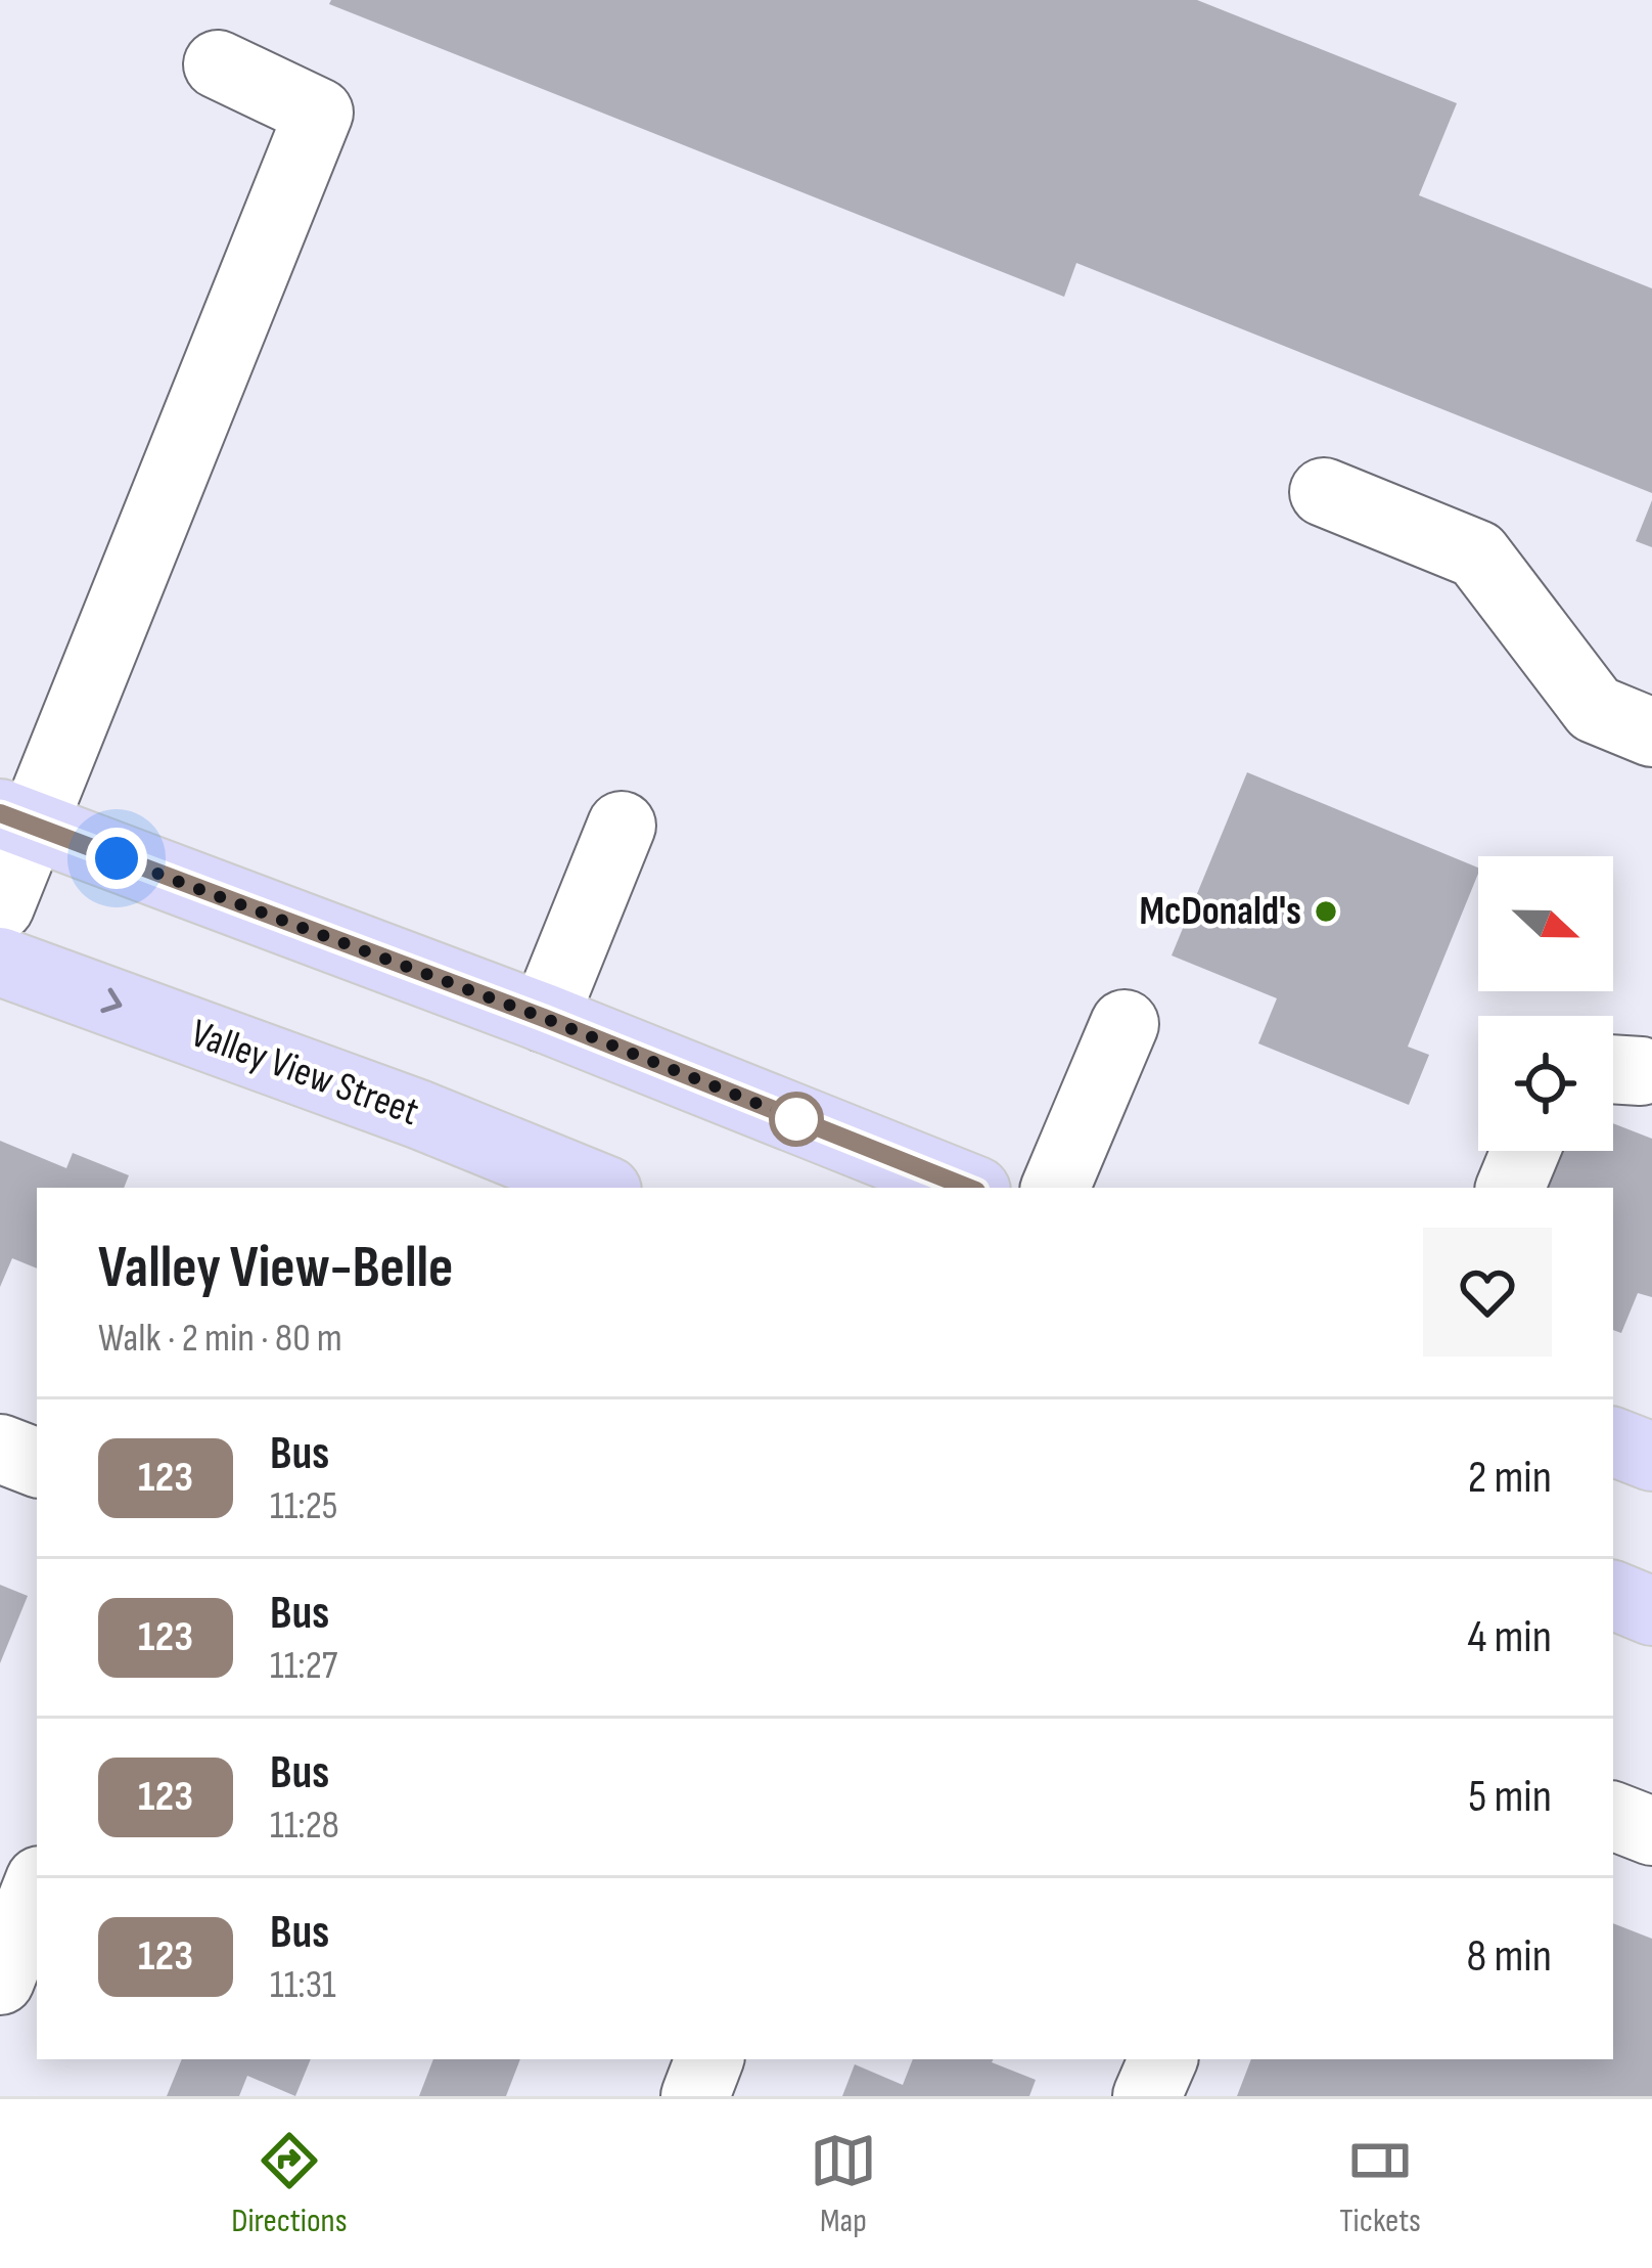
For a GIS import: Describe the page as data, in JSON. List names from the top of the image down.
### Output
{
  "streets": {
    "main road": ["Valley View Street"]
  },
  "places": ["McDonald's"],
  "lines": ["bus line 123"],
  "north": "right",
  "page": {
    "heading": ["Valley View-Belle", "Walk · 2 min · 80 m"],
    "list": [
      {
        "mark": "123",
        "name": "Bus",
        "note": "11:25",
        "value": "2 min"
      },
      {
        "mark": "123",
        "name": "Bus",
        "note": "11:27",
        "value": "4 min"
      },
      {
        "mark": "123",
        "name": "Bus",
        "note": "11:28",
        "value": "5 min"
      },
      {
        "mark": "123",
        "name": "Bus",
        "note": "11:31",
        "value": "8 min"
      }
    ],
    "tabs": ["Directions", "Map", "Tickets"]
  }
}
